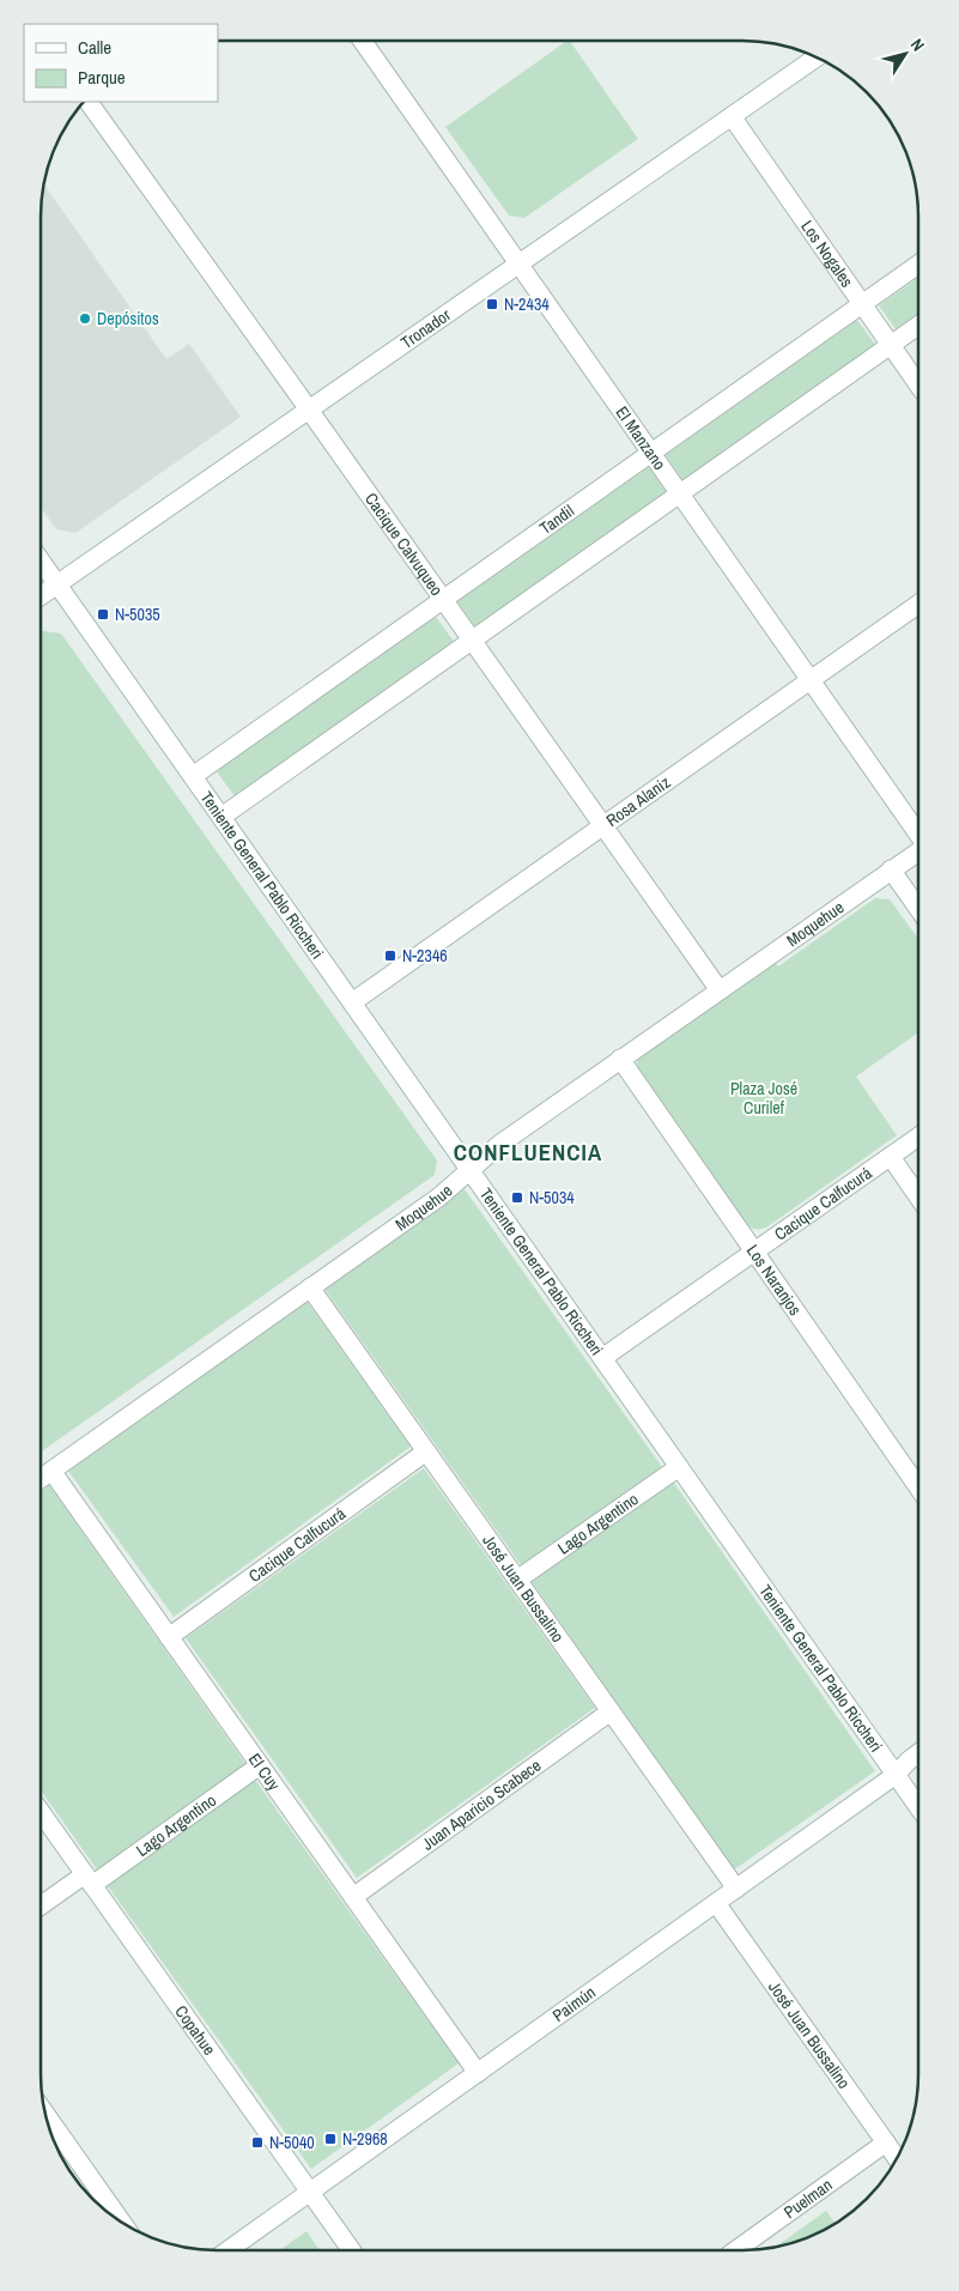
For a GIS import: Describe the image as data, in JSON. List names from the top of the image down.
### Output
{
  "streets": {
    "street": [
      "Los Nogales",
      "Tronador",
      "El Manzano",
      "Tandil",
      "Cacique Calvuqueo",
      "Rosa Alaniz",
      "Teniente General Pablo Riccheri",
      "Moquehue",
      "Cacique Calfucurá",
      "Los Naranjos",
      "Lago Argentino",
      "José Juan Bussalino",
      "El Cuy",
      "Juan Aparicio Scabece",
      "Paimún",
      "Copahue",
      "Puelman"
    ]
  },
  "crossings": [
    ["Los Nogales", "Tronador"],
    ["Los Nogales", "Tandil"],
    ["Tronador", "El Manzano"],
    ["Tronador", "Cacique Calvuqueo"],
    ["Tronador", "Teniente General Pablo Riccheri"],
    ["El Manzano", "Tandil"],
    ["El Manzano", "Rosa Alaniz"],
    ["Tandil", "Cacique Calvuqueo"],
    ["Tandil", "Teniente General Pablo Riccheri"],
    ["Cacique Calvuqueo", "Rosa Alaniz"],
    ["Cacique Calvuqueo", "Moquehue"],
    ["Rosa Alaniz", "Teniente General Pablo Riccheri"],
    ["Teniente General Pablo Riccheri", "Moquehue"],
    ["Teniente General Pablo Riccheri", "Cacique Calfucurá"],
    ["Teniente General Pablo Riccheri", "Lago Argentino"],
    ["Teniente General Pablo Riccheri", "Paimún"],
    ["Moquehue", "Los Naranjos"],
    ["Moquehue", "José Juan Bussalino"],
    ["Moquehue", "El Cuy"],
    ["Cacique Calfucurá", "Los Naranjos"],
    ["Cacique Calfucurá", "José Juan Bussalino"],
    ["Cacique Calfucurá", "El Cuy"],
    ["Lago Argentino", "José Juan Bussalino"],
    ["Lago Argentino", "El Cuy"],
    ["Lago Argentino", "Copahue"],
    ["José Juan Bussalino", "Juan Aparicio Scabece"],
    ["José Juan Bussalino", "Paimún"],
    ["José Juan Bussalino", "Puelman"],
    ["El Cuy", "Juan Aparicio Scabece"],
    ["El Cuy", "Paimún"],
    ["Paimún", "Copahue"]
  ],
  "districts": ["CONFLUENCIA"],
  "parks": ["Plaza José Curilef"],
  "places": {
    "transit": [
      "N-2434",
      "N-5035",
      "N-2346",
      "N-5034",
      "N-2968",
      "N-5040"
    ],
    "other": ["Depósitos"]
  },
  "legend": ["Calle", "Parque"],
  "north": "top right"
}
